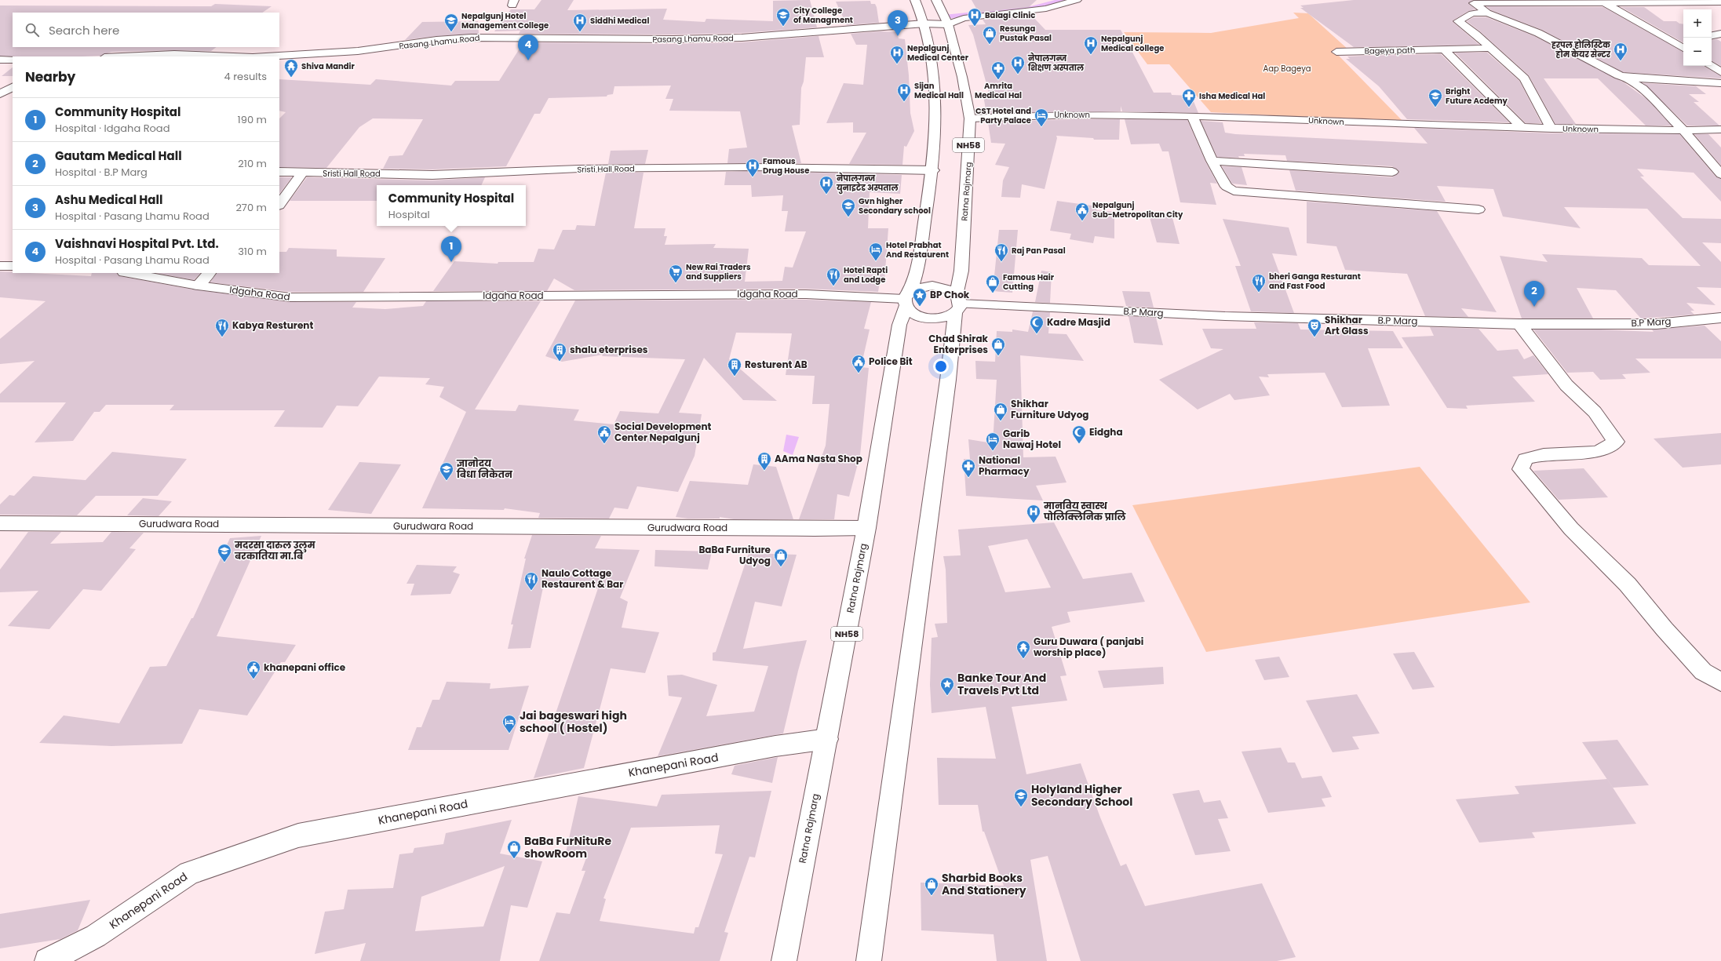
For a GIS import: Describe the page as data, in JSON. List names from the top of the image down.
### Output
{
  "streets": {
    "main road": [
      "Pasang Lhamu Road",
      "Bageya path",
      "Unknown",
      "NH58",
      "Sristi Hall Road",
      "Ratna Rajmarg",
      "Idgaha Road",
      "B.P Marg",
      "Gurudwara Road",
      "Khanepani Road"
    ]
  },
  "crossings": [
    ["Pasang Lhamu Road", "Ratna Rajmarg"],
    ["Unknown", "Ratna Rajmarg"],
    ["Sristi Hall Road", "Ratna Rajmarg"],
    ["Ratna Rajmarg", "Idgaha Road"],
    ["Ratna Rajmarg", "B.P Marg"],
    ["Ratna Rajmarg", "Gurudwara Road"],
    ["Ratna Rajmarg", "Khanepani Road"],
    ["Idgaha Road", "B.P Marg"]
  ],
  "parks": ["Aap Bageya"],
  "places": {
    "school or university": [
      "City College of Managment",
      "Nepalgunj Hotel Management College",
      "Bright Future Acdemy",
      "Gvn higher Secondary school",
      "ज्ञानाेदय बिधा निकेतन",
      "मदरसा दारुल उलुम बरकातिया मा.बि",
      "Holyland Higher Secondary School"
    ],
    "hospital": [
      "Balagi Clinic",
      "Siddhi Medical",
      "Nepalgunj Medical college",
      "हरपल होलिस्टिक होम केयर सेन्टर",
      "Nepalgunj Medical Center",
      "नेपालगन्ज शिक्षण अस्पताल",
      "Sijan Medical Hall",
      "Famous Drug House",
      "नेपालगन्ज युनाइटेड अस्पताल",
      "मानविय स्वास्थ पोलिक्लिनिक प्रालि"
    ],
    "shop": [
      "Resunga Pustak Pasal",
      "Famous Hair Cutting",
      "Chad Shirak Enterprises",
      "Shikhar Furniture Udyog",
      "BaBa Furniture Udyog",
      "BaBa FurNituRe showRoom",
      "Sharbid Books And Stationery"
    ],
    "temple": ["Shiva Mandir", "Guru Duwara ( panjabi worship place)"],
    "pharmacy": ["Amrita Medical Hal", "Isha Medical Hal", "National Pharmacy"],
    "hotel": [
      "CST Hotel and Party Palace",
      "Hotel Prabhat And Restaurent",
      "Garib Nawaj Hotel",
      "Jai bageswari high school ( Hostel)"
    ],
    "public building": [
      "Nepalgunj Sub-Metropolitan City",
      "Police Bit",
      "Social Development Center Nepalgunj",
      "khanepani office"
    ],
    "restaurant": [
      "Raj Pan Pasal",
      "Hotel Rapti and Lodge",
      "bheri Ganga Resturant and Fast Food",
      "Kabya Resturent",
      "Naulo Cottage Restaurent & Bar"
    ],
    "supermarket": ["New Rai Traders and Suppliers"],
    "place": ["BP Chok", "Banke Tour And Travels Pvt Ltd"],
    "mosque": ["Kadre Masjid", "Eidgha"],
    "theatre": ["Shikhar Art Glass"],
    "building": ["shalu eterprises", "Resturent AB", "AAma Nasta Shop"]
  },
  "page": {
    "map_buttons": ["+", "−"],
    "pins": [
      "3",
      "4",
      "1",
      "2"
    ],
    "search": "Search here",
    "heading": ["Nearby", "4 results"],
    "list": [
      {
        "mark": "1",
        "name": "Community Hospital",
        "note": "Hospital · Idgaha Road",
        "value": "190 m"
      },
      {
        "mark": "2",
        "name": "Gautam Medical Hall",
        "note": "Hospital · B.P Marg",
        "value": "210 m"
      },
      {
        "mark": "3",
        "name": "Ashu Medical Hall",
        "note": "Hospital · Pasang Lhamu Road",
        "value": "270 m"
      },
      {
        "mark": "4",
        "name": "Vaishnavi Hospital Pvt. Ltd.",
        "note": "Hospital · Pasang Lhamu Road",
        "value": "310 m"
      }
    ],
    "popup": ["Community Hospital", "Hospital"]
  }
}
